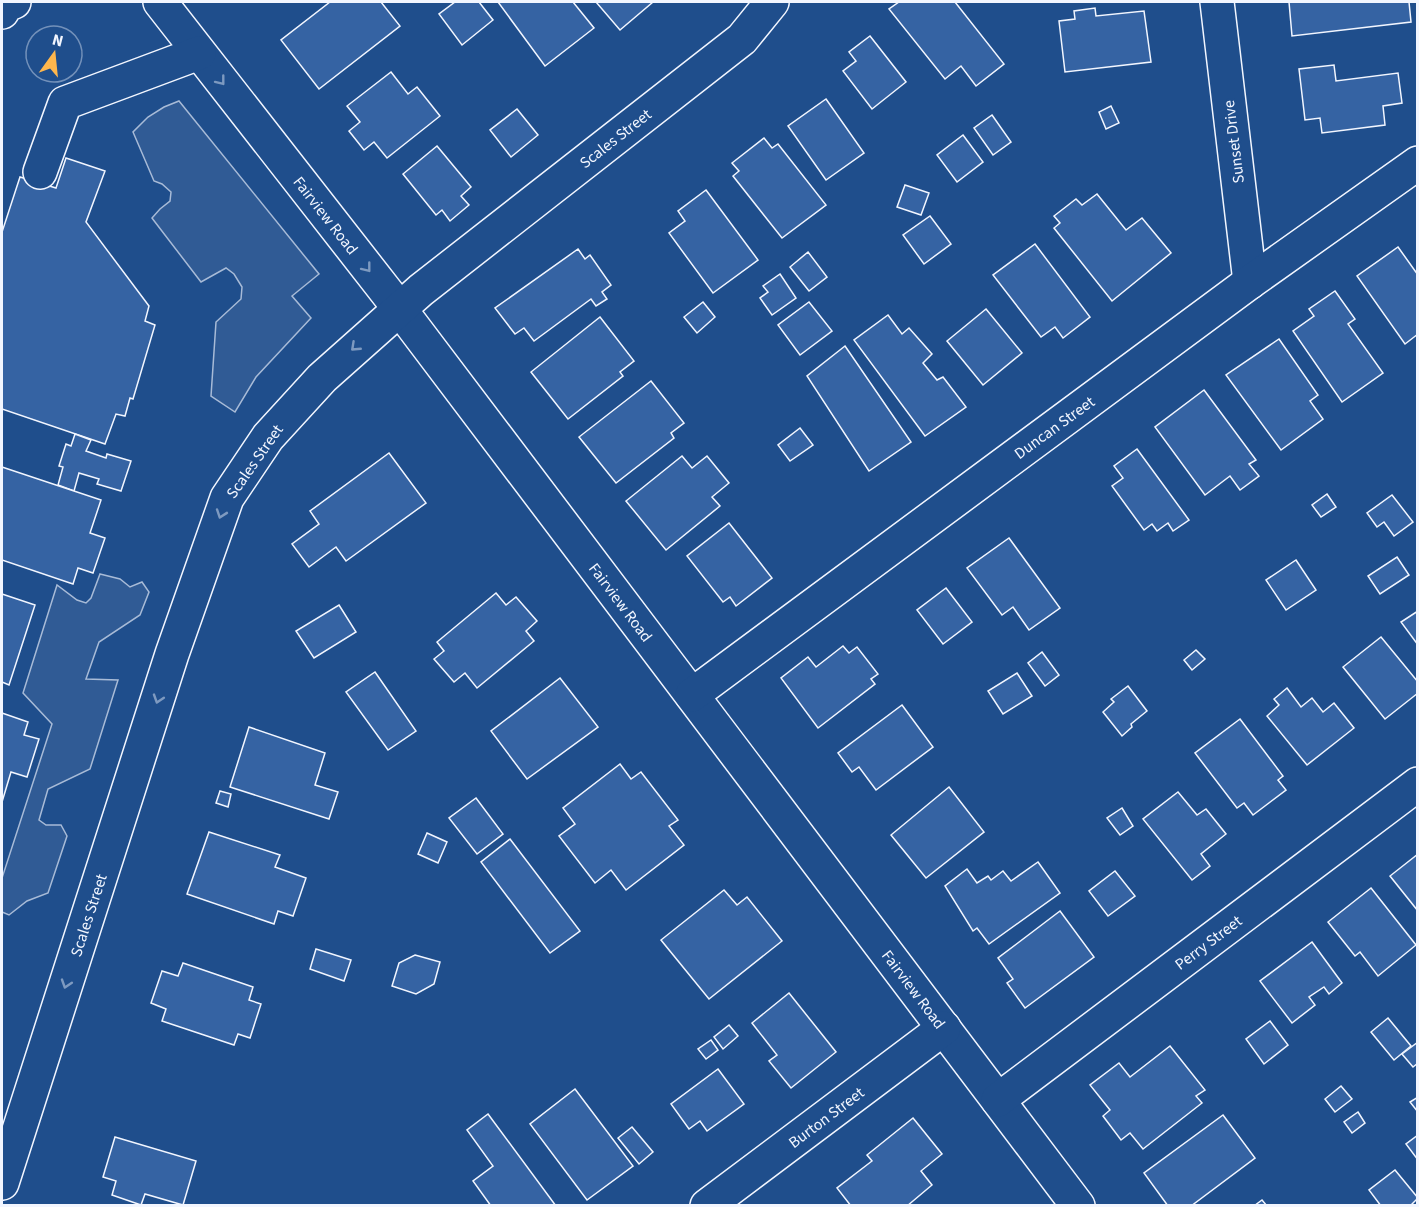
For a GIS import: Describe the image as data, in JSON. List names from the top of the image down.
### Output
{
  "streets": {
    "street": [
      "Scales Street",
      "Sunset Drive",
      "Fairview Road",
      "Duncan Street",
      "Perry Street",
      "Burton Street"
    ]
  },
  "crossings": [
    ["Scales Street", "Fairview Road"],
    ["Sunset Drive", "Duncan Street"],
    ["Fairview Road", "Duncan Street"],
    ["Fairview Road", "Perry Street"],
    ["Fairview Road", "Burton Street"]
  ],
  "one_way": ["Scales Street"],
  "north": "top"
}
